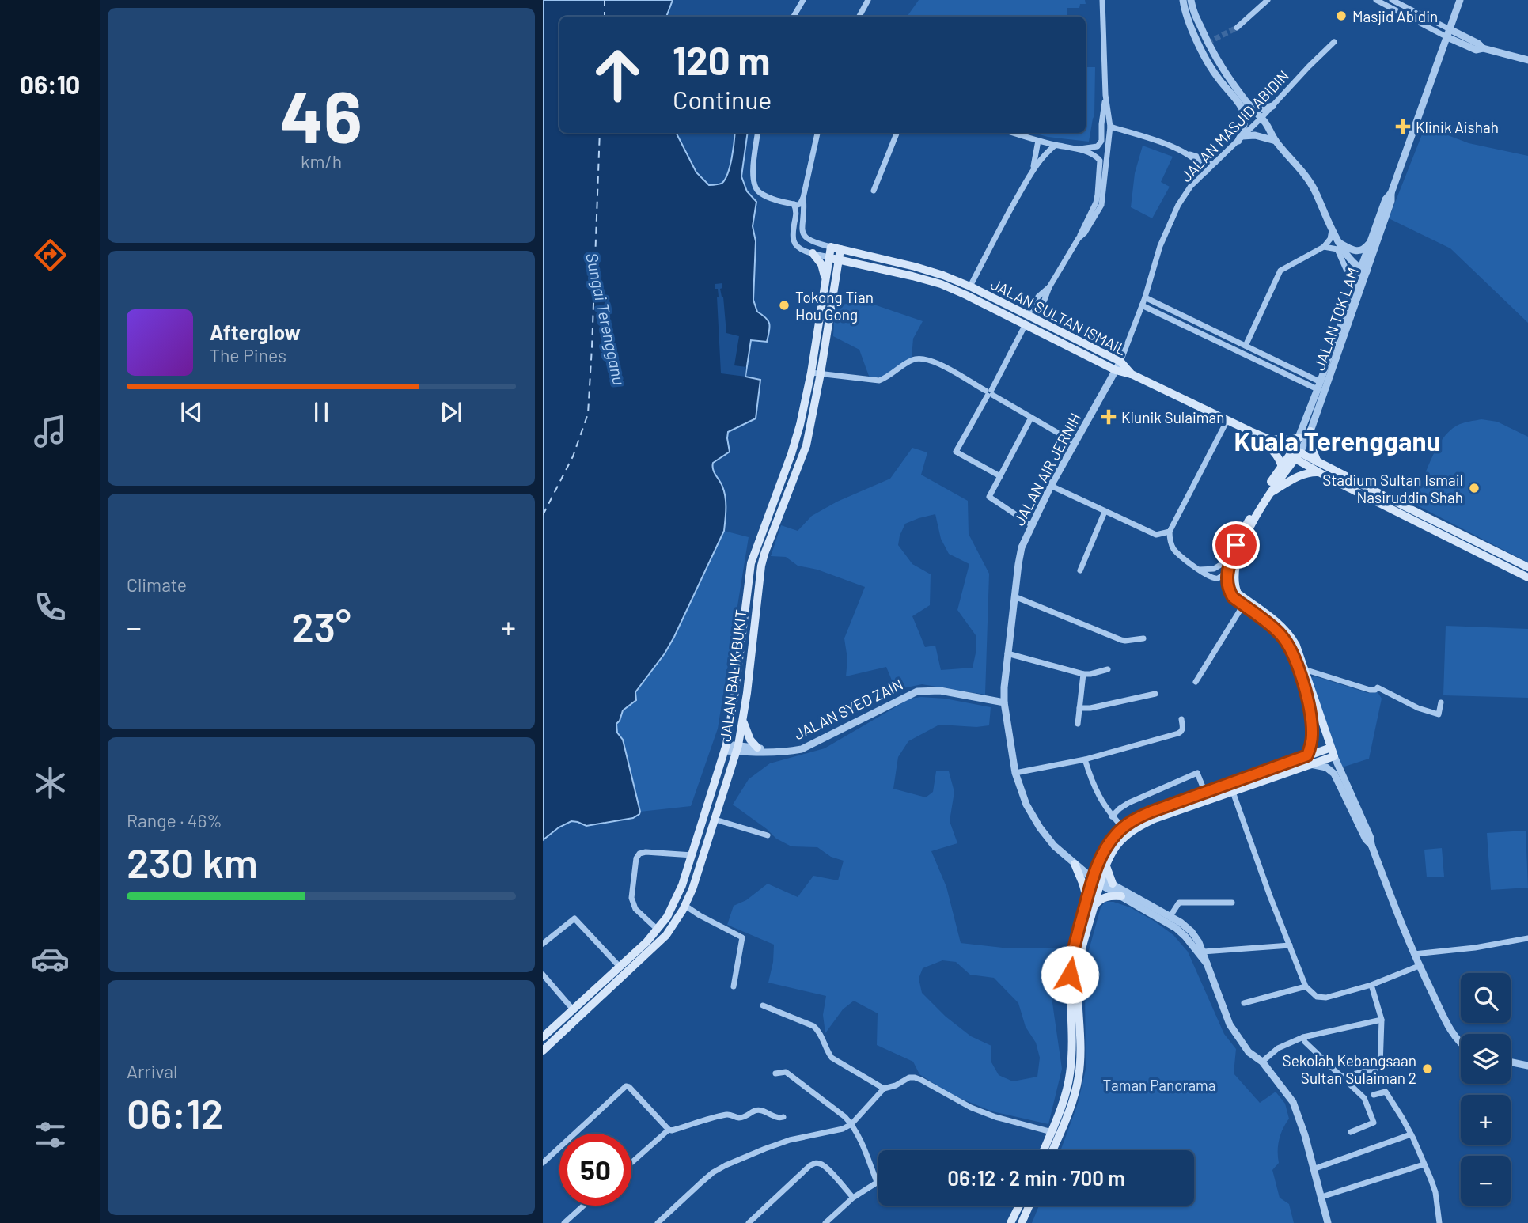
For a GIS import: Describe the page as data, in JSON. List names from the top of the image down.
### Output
{
  "streets": {
    "main road": ["JALAN SULTAN ISMAIL", "JALAN BALIK BUKIT"],
    "street": [
      "JALAN MASJID ABIDIN",
      "JALAN TOK LAM",
      "JALAN AIR JERNIH",
      "JALAN SYED ZAIN"
    ]
  },
  "crossings": [
    ["JALAN MASJID ABIDIN", "JALAN SULTAN ISMAIL"],
    ["JALAN MASJID ABIDIN", "JALAN AIR JERNIH"],
    ["JALAN SULTAN ISMAIL", "JALAN TOK LAM"],
    ["JALAN SULTAN ISMAIL", "JALAN AIR JERNIH"],
    ["JALAN SULTAN ISMAIL", "JALAN BALIK BUKIT"],
    ["JALAN AIR JERNIH", "JALAN SYED ZAIN"],
    ["JALAN BALIK BUKIT", "JALAN SYED ZAIN"]
  ],
  "districts": ["Kuala Terengganu"],
  "water": ["Sungai Terengganu"],
  "parks": ["Taman Panorama"],
  "places": {
    "other": [
      "Masjid Abidin",
      "Tokong Tian Hou Gong",
      "Stadium Sultan Ismail Nasiruddin Shah",
      "Sekolah Kebangsaan Sultan Sulaiman 2"
    ],
    "health": ["Klinik Aishah", "Klunik Sulaiman"]
  },
  "page": {
    "tabs": "06:10",
    "tile": [
      ["46", "km/h"],
      "Climate",
      ["Range · 46%", "230 km"],
      ["Arrival", "06:12"]
    ],
    "turn": ["120 m", "Continue"],
    "song": ["Afterglow", "The Pines"],
    "heat": ["−", "23°", "+"],
    "map_buttons": ["+", "−"],
    "limit": "50",
    "trip": "06:12 · 2 min · 700 m"
  }
}
